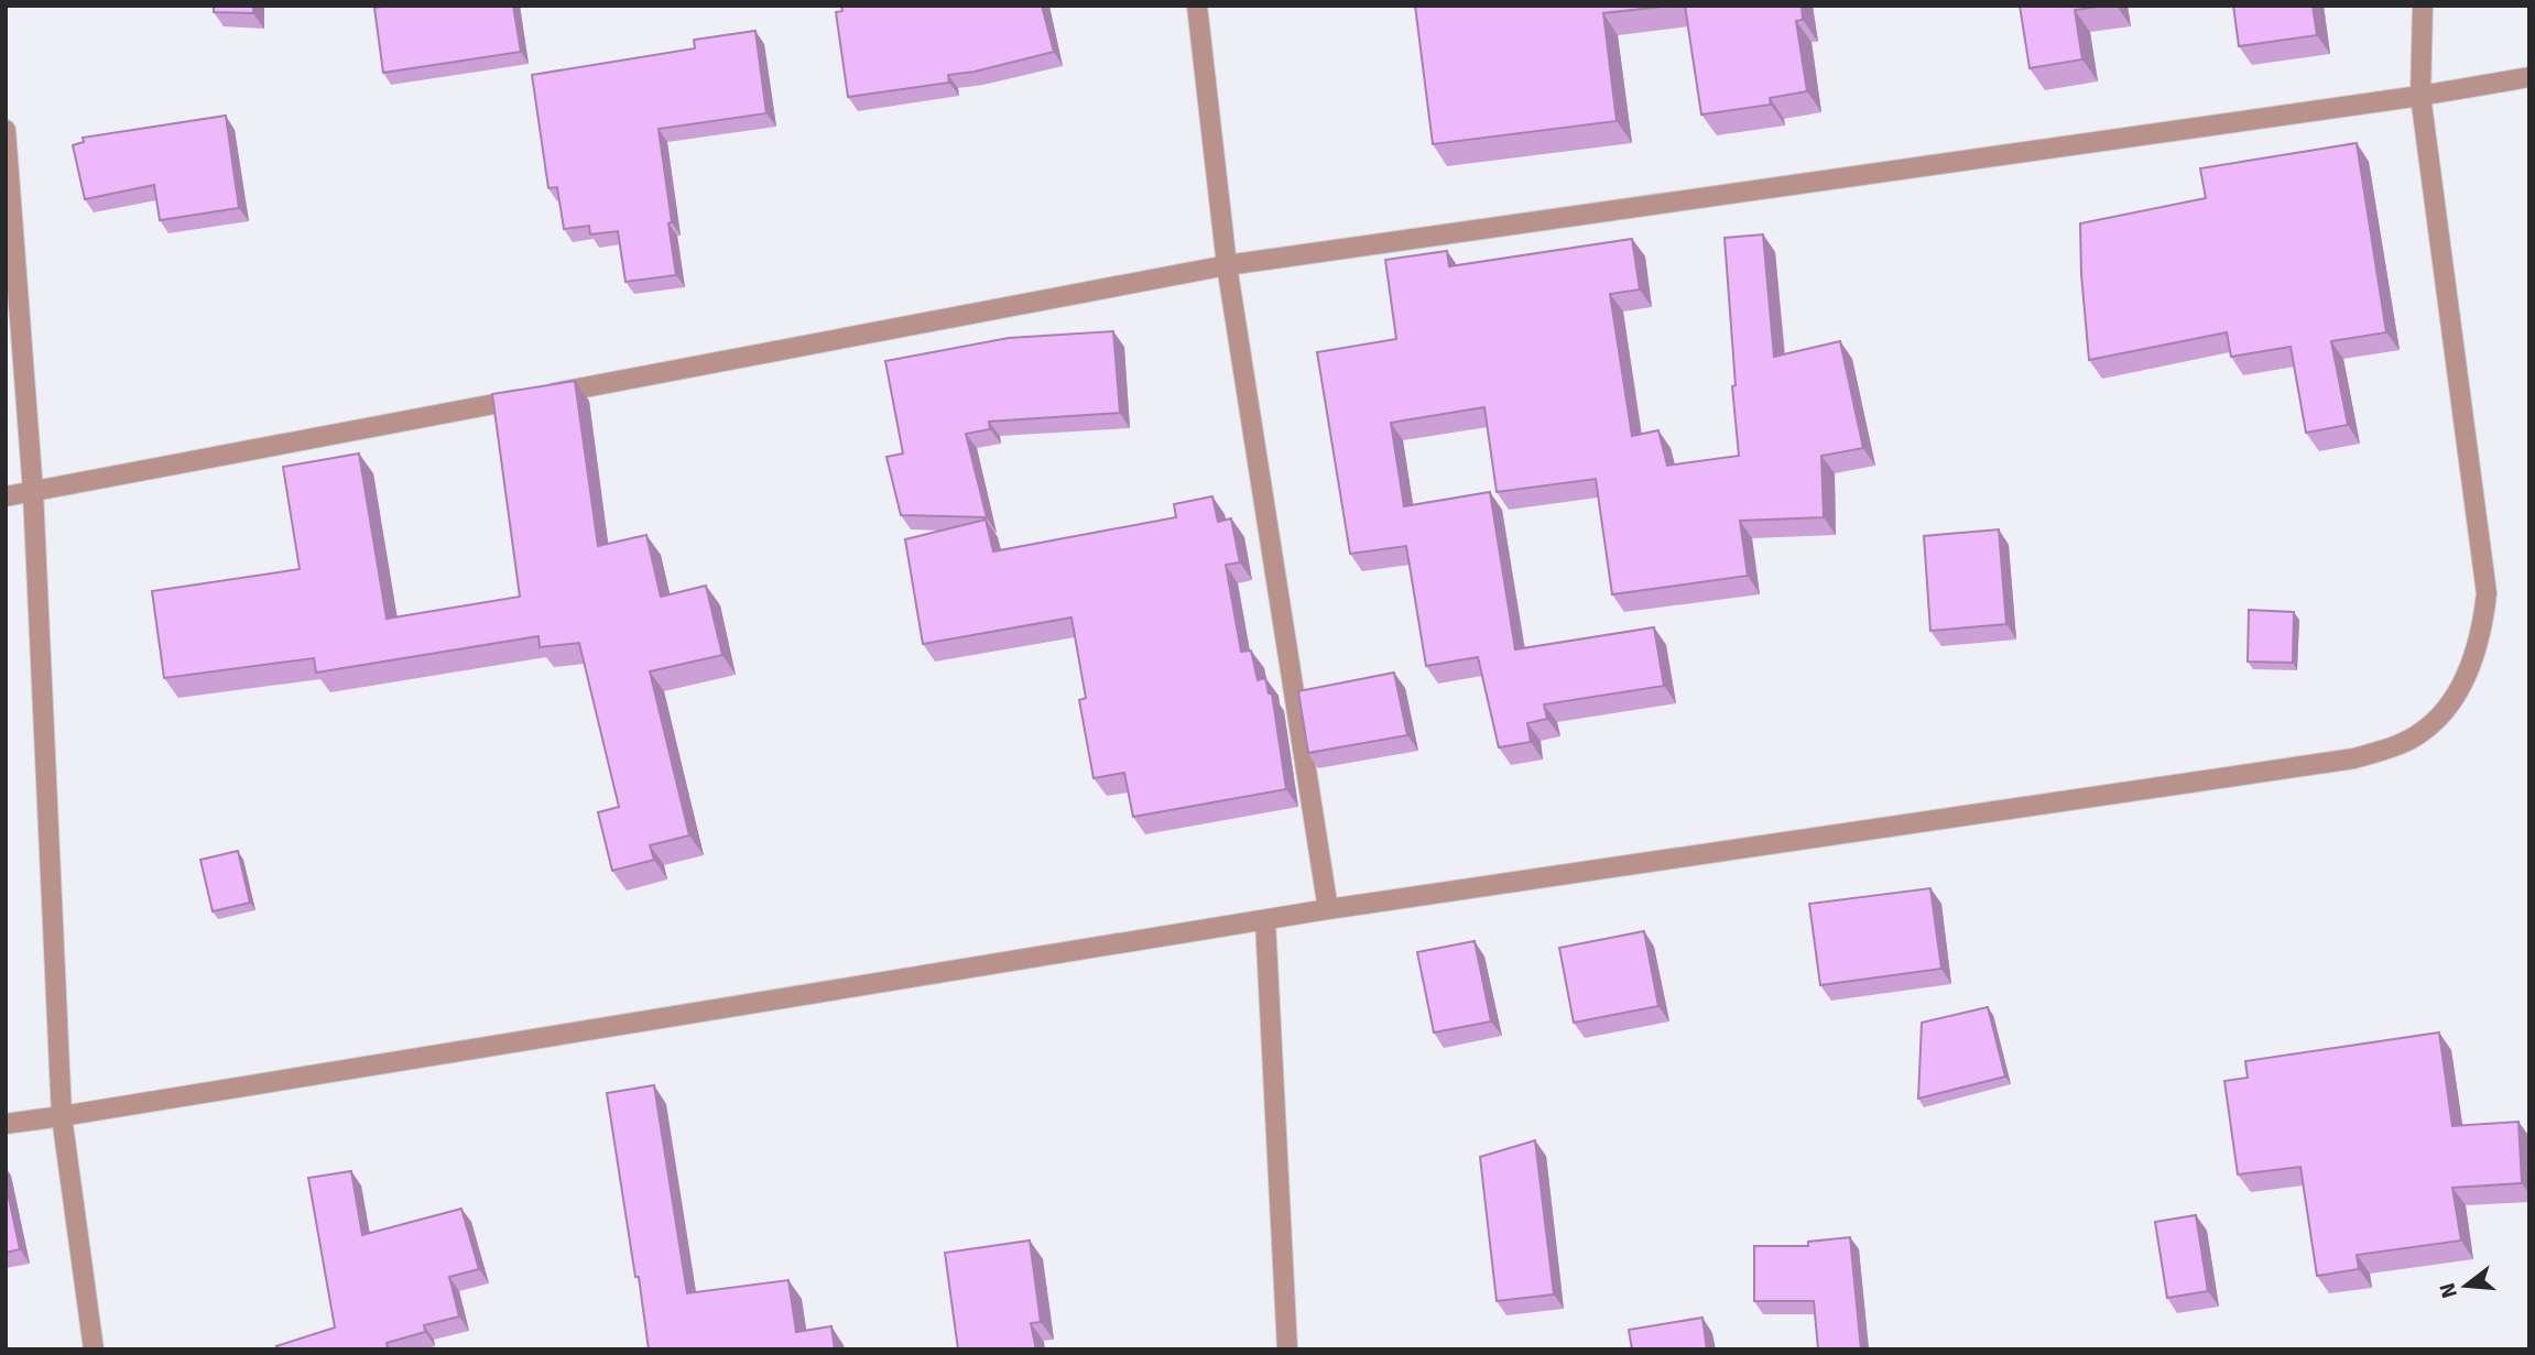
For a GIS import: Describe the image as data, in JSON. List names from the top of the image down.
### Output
{
  "north": "left"
}
